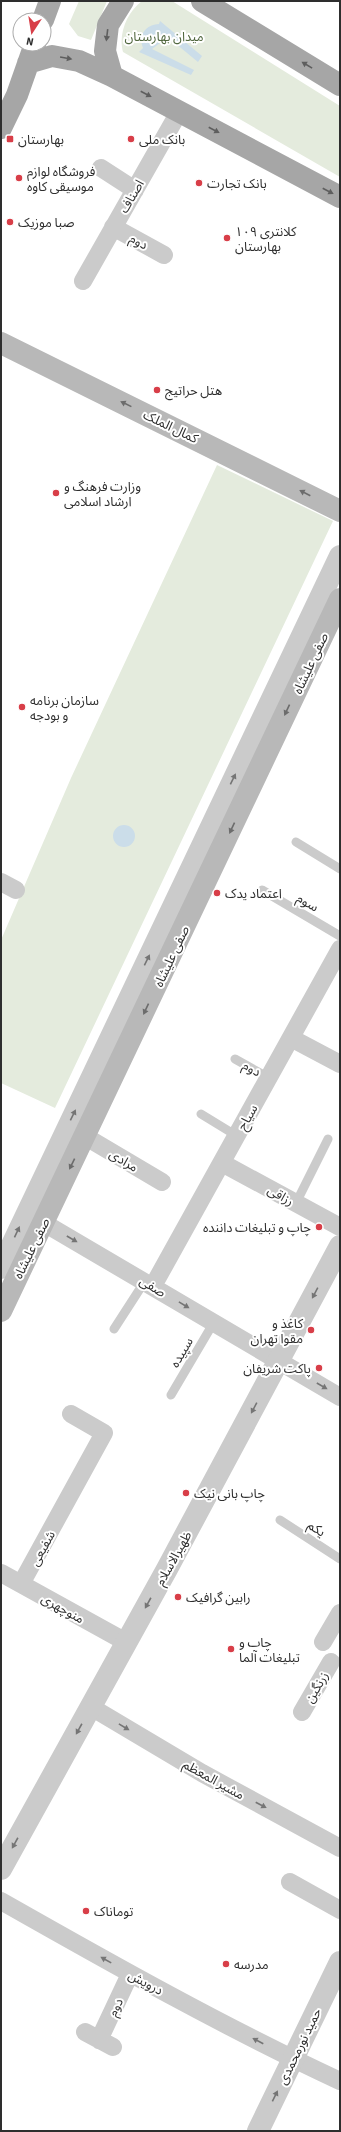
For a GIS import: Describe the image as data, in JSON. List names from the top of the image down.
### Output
{
  "streets": {
    "main road": ["کمال الملک", "صفی علیشاه"],
    "street": [
      "اصناف",
      "دوم",
      "سیاح",
      "مرادی",
      "رزاقی",
      "صفی",
      "شفیعی",
      "ظهیرالاسلام",
      "منوچهری",
      "زرنگین",
      "مشیر المعظم",
      "درویش",
      "حمید نورمحمدی"
    ],
    "lane": ["سوم", "سپیده", "یکم"]
  },
  "crossings": [
    ["اصناف", "دوم"],
    ["دوم", "سیاح"],
    ["دوم", "درویش"],
    ["صفی علیشاه", "مرادی"],
    ["صفی علیشاه", "صفی"],
    ["سیاح", "رزاقی"],
    ["سیاح", "صفی"],
    ["صفی", "سپیده"],
    ["صفی", "ظهیرالاسلام"],
    ["شفیعی", "منوچهری"],
    ["ظهیرالاسلام", "منوچهری"],
    ["ظهیرالاسلام", "مشیر المعظم"],
    ["درویش", "حمید نورمحمدی"]
  ],
  "one_way": [
    "کمال الملک",
    "صفی",
    "ظهیرالاسلام",
    "مشیر المعظم",
    "درویش",
    "حمید نورمحمدی"
  ],
  "parks": ["میدان بهارستان"],
  "places": {
    "transit": ["بهارستان"],
    "other": [
      "بانک ملی",
      "فروشگاه لوازم موسیقی کاوه",
      "بانک تجارت",
      "صبا موزیک",
      "کلانتری ۱۰۹ بهارستان",
      "هتل حراتیج",
      "وزارت فرهنگ و ارشاد اسلامی",
      "سازمان برنامه و بودجه",
      "اعتماد یدک",
      "چاپ و تبلیغات داننده",
      "کاغذ و مقوا تهران",
      "پاکت شریفان",
      "چاپ بانی‌ نیک",
      "رابین گرافیک",
      "چاپ و تبلیغات آلما",
      "توماناک",
      "مدرسه"
    ]
  },
  "north": "bottom"
}
